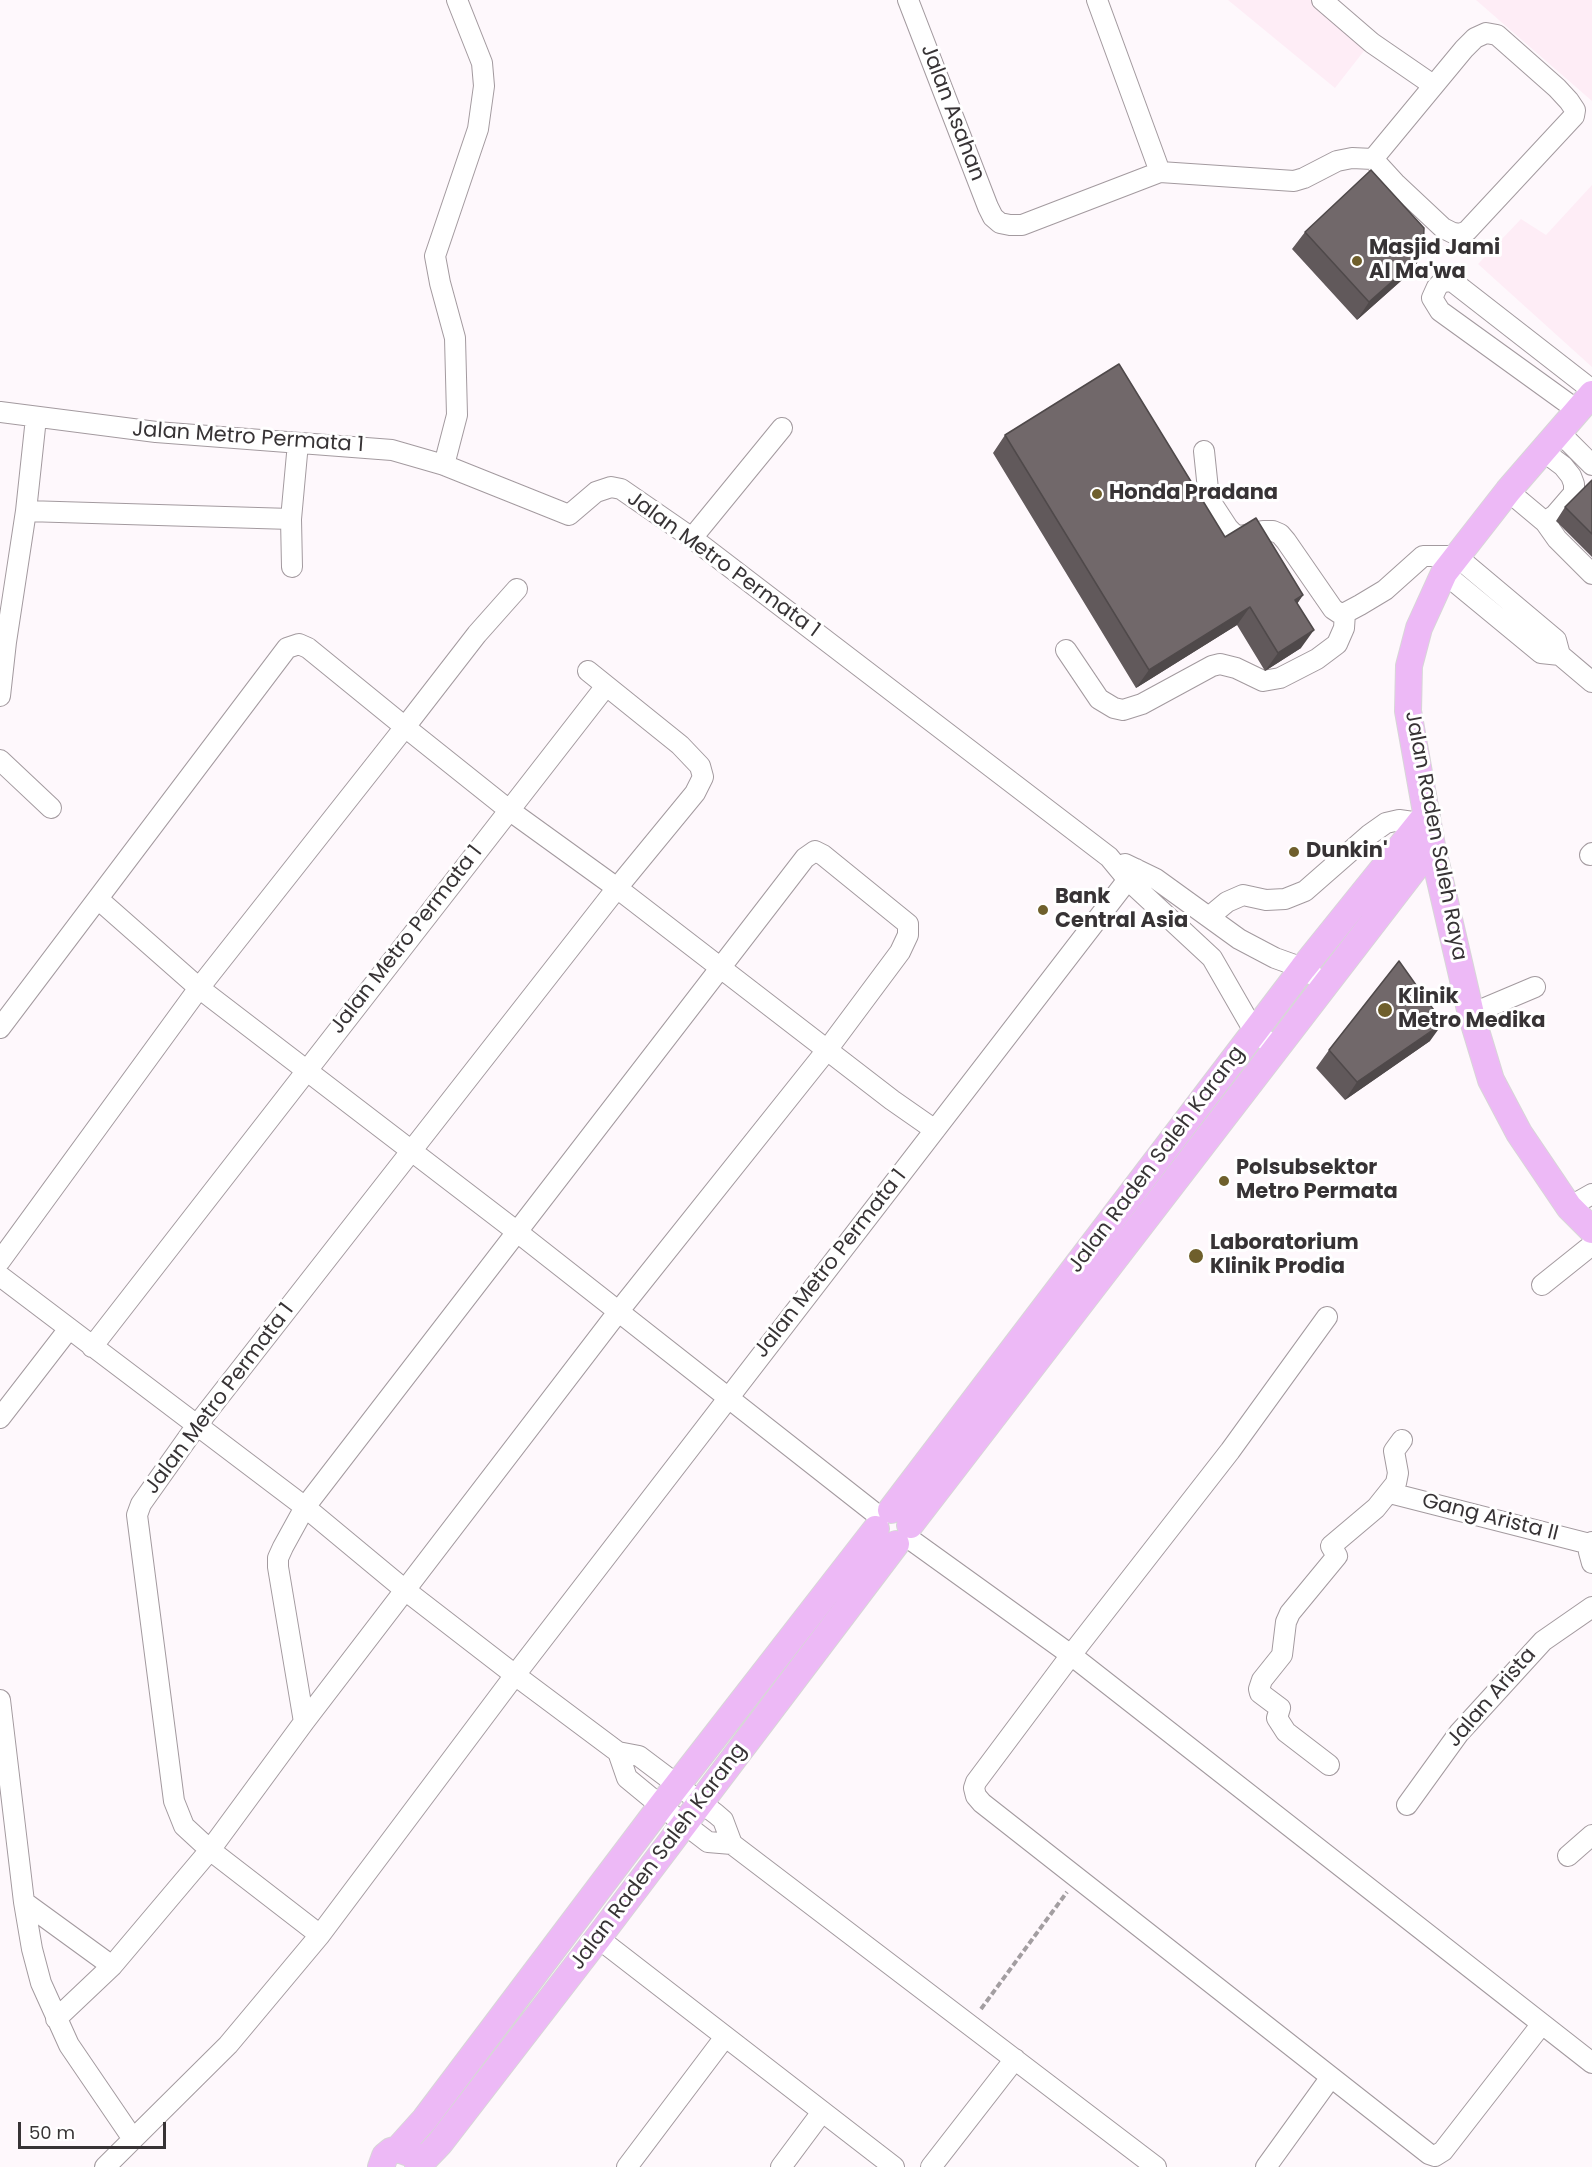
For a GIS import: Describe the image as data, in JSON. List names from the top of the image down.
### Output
{
  "streets": {
    "main road": ["Jalan Raden Saleh Raya", "Jalan Raden Saleh Karang"],
    "street": [
      "Jalan Asahan",
      "Jalan Metro Permata 1",
      "Gang Arista II",
      "Jalan Arista"
    ]
  },
  "crossings": [
    ["Jalan Metro Permata 1", "Jalan Raden Saleh Karang"],
    ["Jalan Raden Saleh Raya", "Jalan Raden Saleh Karang"]
  ],
  "places": [
    "Masjid Jami Al Ma'wa",
    "Honda Pradana",
    "Dunkin'",
    "Bank Central Asia",
    "Klinik Metro Medika",
    "Polsubsektor Metro Permata",
    "Laboratorium Klinik Prodia"
  ],
  "scale_bar": "50 m"
}
